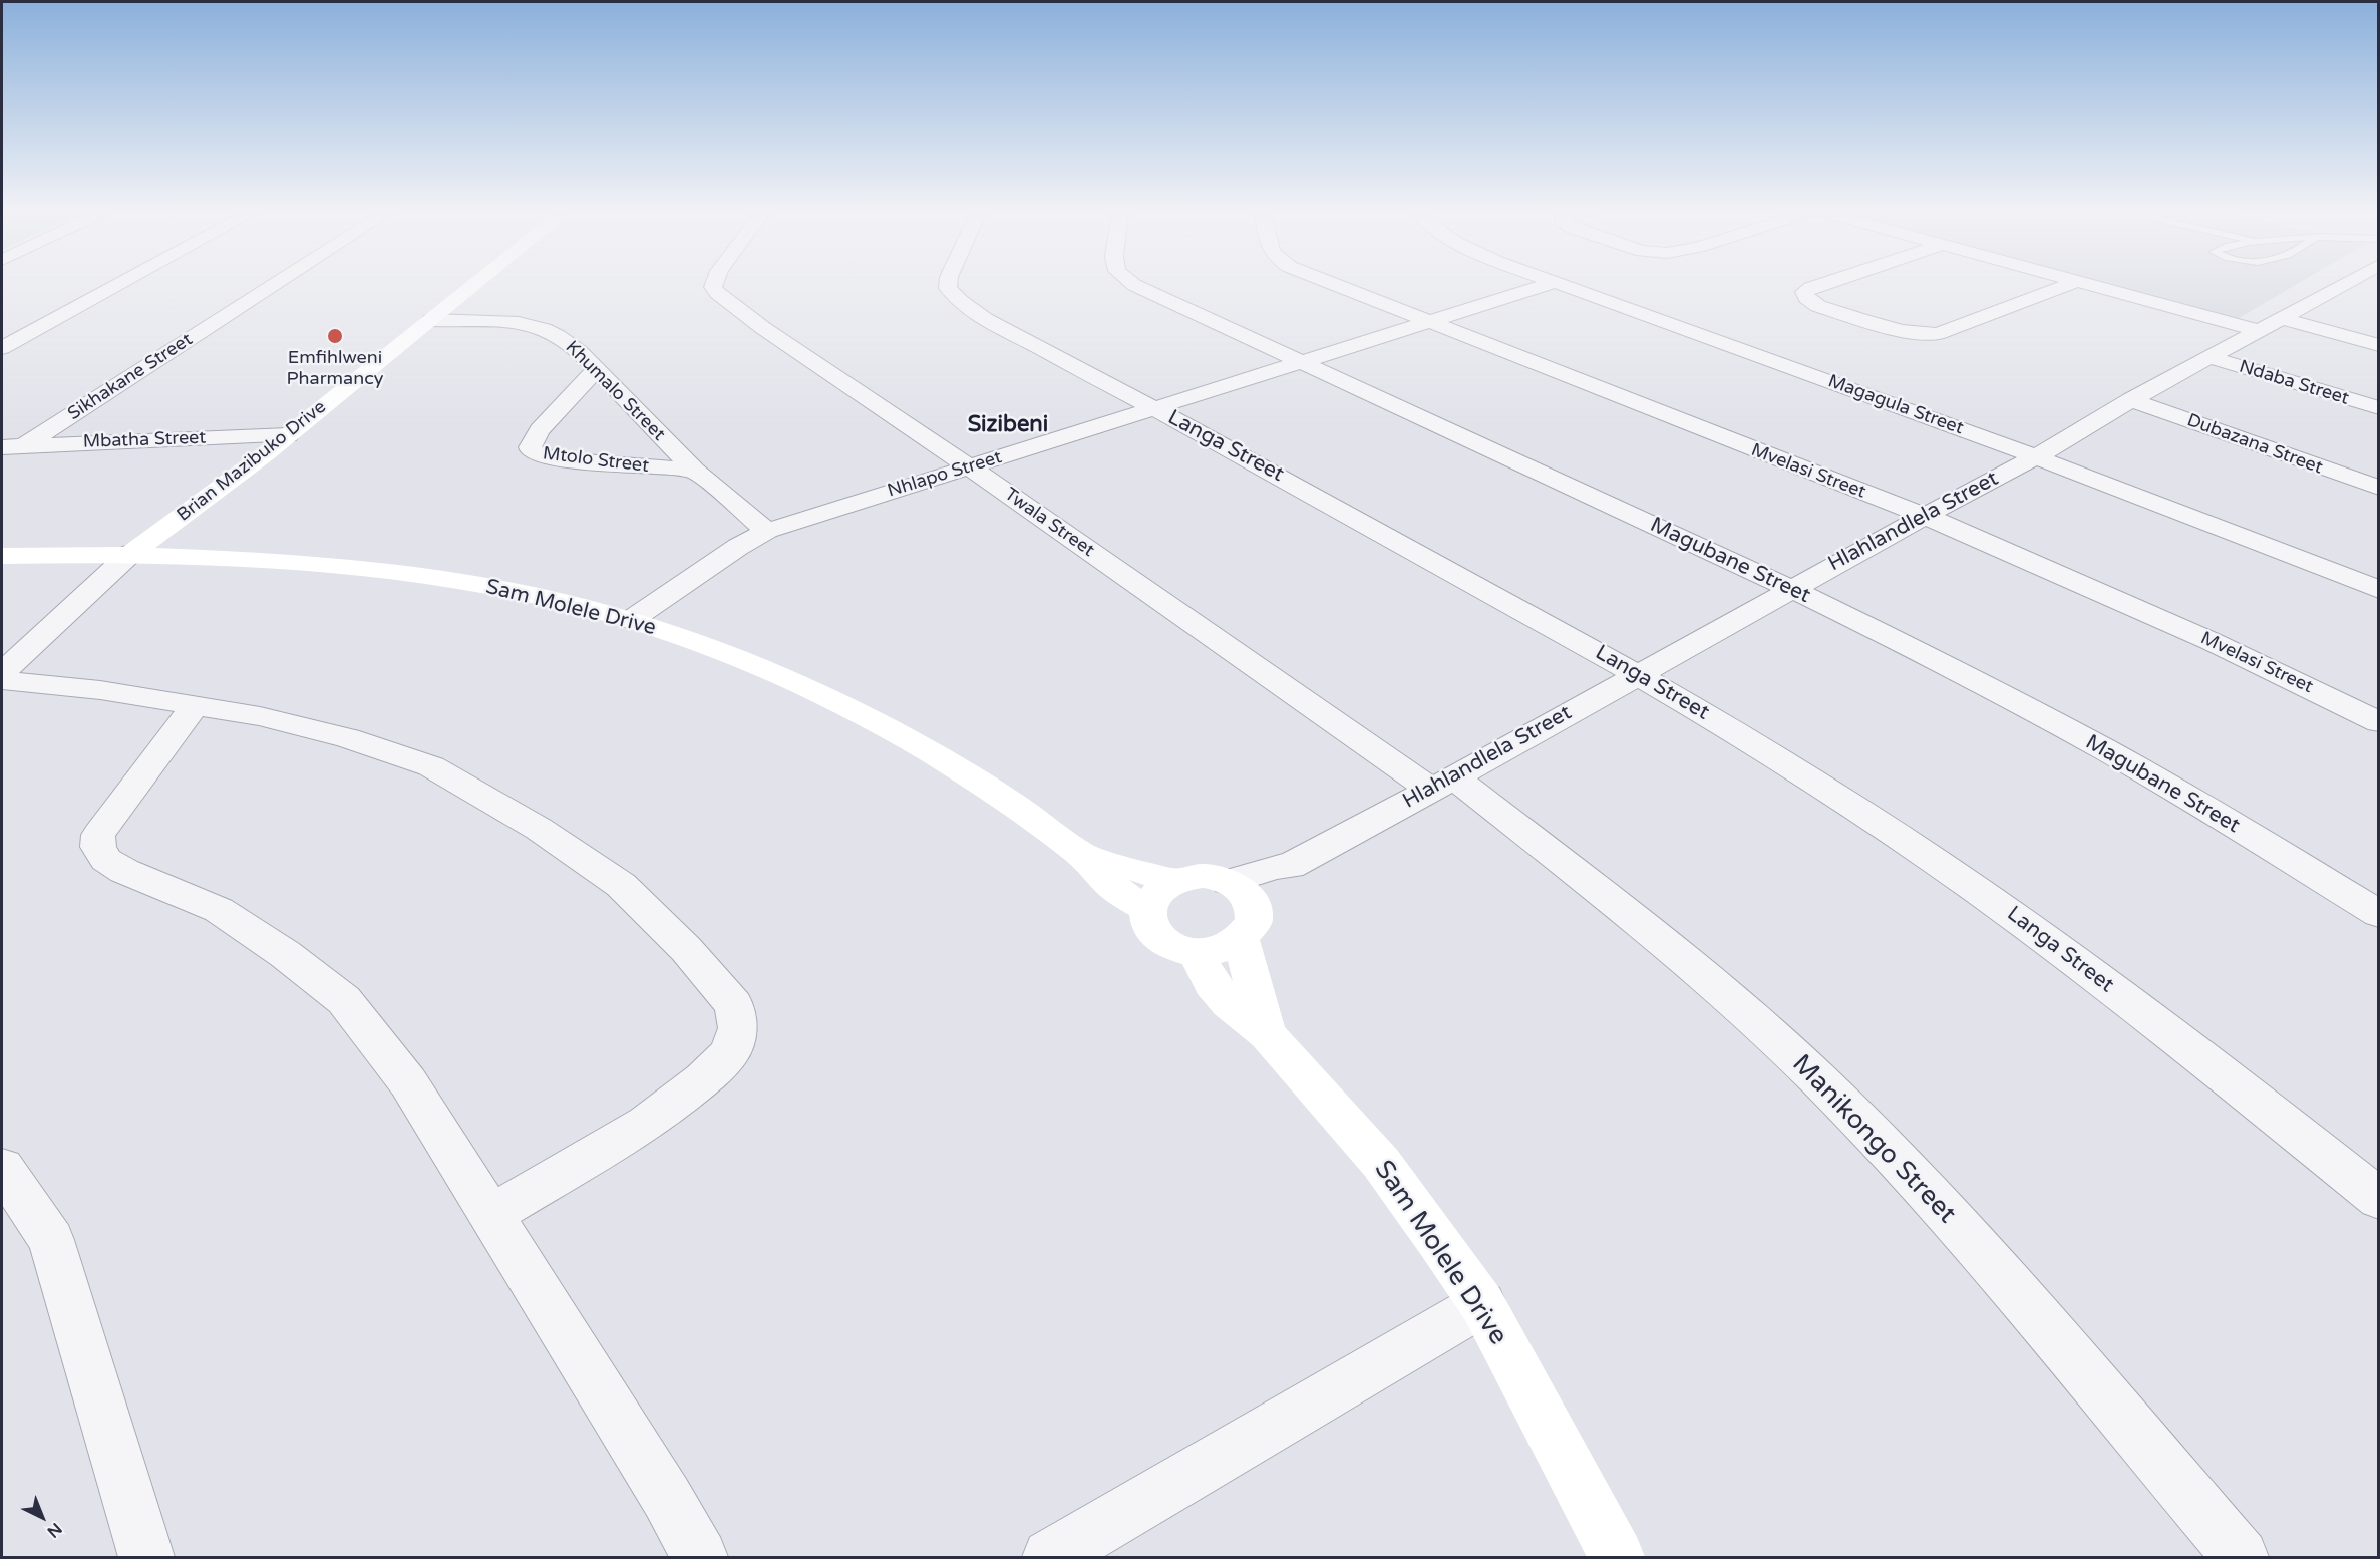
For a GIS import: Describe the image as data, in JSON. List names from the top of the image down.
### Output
{
  "streets": {
    "street": [
      "Sikhakane Street",
      "Ndaba Street",
      "Khumalo Street",
      "Magagula Street",
      "Mbatha Street",
      "Dubazana Street",
      "Langa Street",
      "Mtolo Street",
      "Brian Mazibuko Drive",
      "Mvelasi Street",
      "Nhlapo Street",
      "Hlahlandlela Street",
      "Twala Street",
      "Magubane Street",
      "Sam Molele Drive",
      "Manikongo Street"
    ]
  },
  "crossings": [
    ["Sikhakane Street", "Mbatha Street"],
    ["Ndaba Street", "Hlahlandlela Street"],
    ["Khumalo Street", "Mtolo Street"],
    ["Khumalo Street", "Brian Mazibuko Drive"],
    ["Khumalo Street", "Nhlapo Street"],
    ["Magagula Street", "Hlahlandlela Street"],
    ["Mbatha Street", "Brian Mazibuko Drive"],
    ["Dubazana Street", "Hlahlandlela Street"],
    ["Langa Street", "Nhlapo Street"],
    ["Langa Street", "Hlahlandlela Street"],
    ["Brian Mazibuko Drive", "Sam Molele Drive"],
    ["Mvelasi Street", "Nhlapo Street"],
    ["Mvelasi Street", "Hlahlandlela Street"],
    ["Nhlapo Street", "Twala Street"],
    ["Nhlapo Street", "Magubane Street"],
    ["Nhlapo Street", "Sam Molele Drive"],
    ["Hlahlandlela Street", "Twala Street"],
    ["Hlahlandlela Street", "Magubane Street"],
    ["Hlahlandlela Street", "Sam Molele Drive"],
    ["Hlahlandlela Street", "Manikongo Street"],
    ["Twala Street", "Manikongo Street"]
  ],
  "districts": ["Sizibeni"],
  "places": ["Emfihlweni Pharmancy"],
  "north": "bottom right"
}
